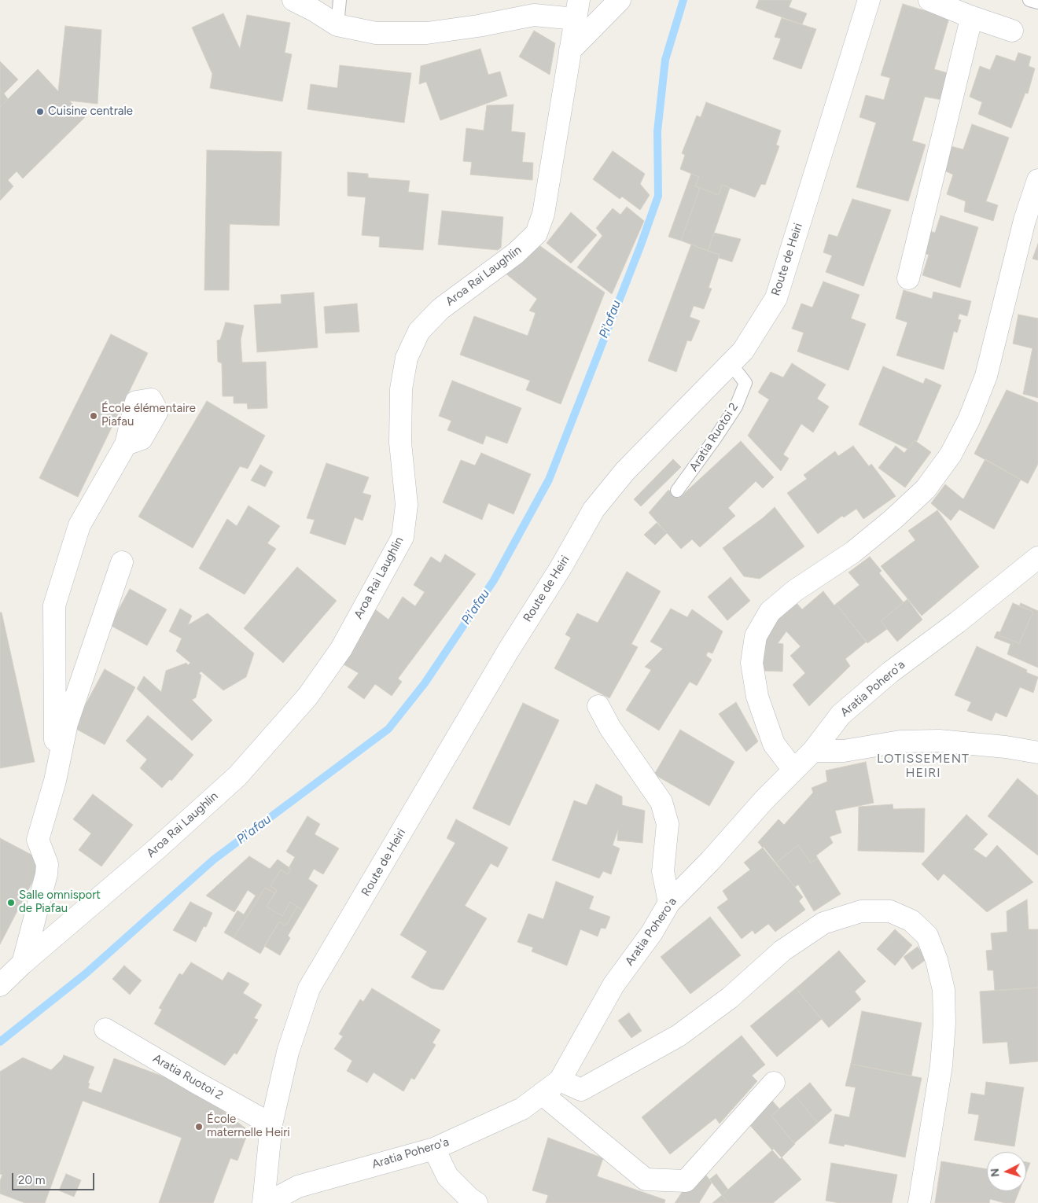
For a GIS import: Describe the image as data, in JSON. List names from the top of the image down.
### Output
{
  "streets": {
    "street": [
      "Route de Heiri",
      "Aroa Rai Laughlin",
      "Aratia Ruotoi 2",
      "Aratia Pohero'a"
    ]
  },
  "crossings": [
    ["Route de Heiri", "Aratia Ruotoi 2"]
  ],
  "districts": ["LOTISSEMENT HEIRI"],
  "water": ["Pi'afau"],
  "places": [
    "Cuisine centrale",
    "École élémentaire Piafau",
    "Salle omnisport de Piafau",
    "École maternelle Heiri"
  ],
  "scale_bar": "20 m",
  "north": "left"
}
